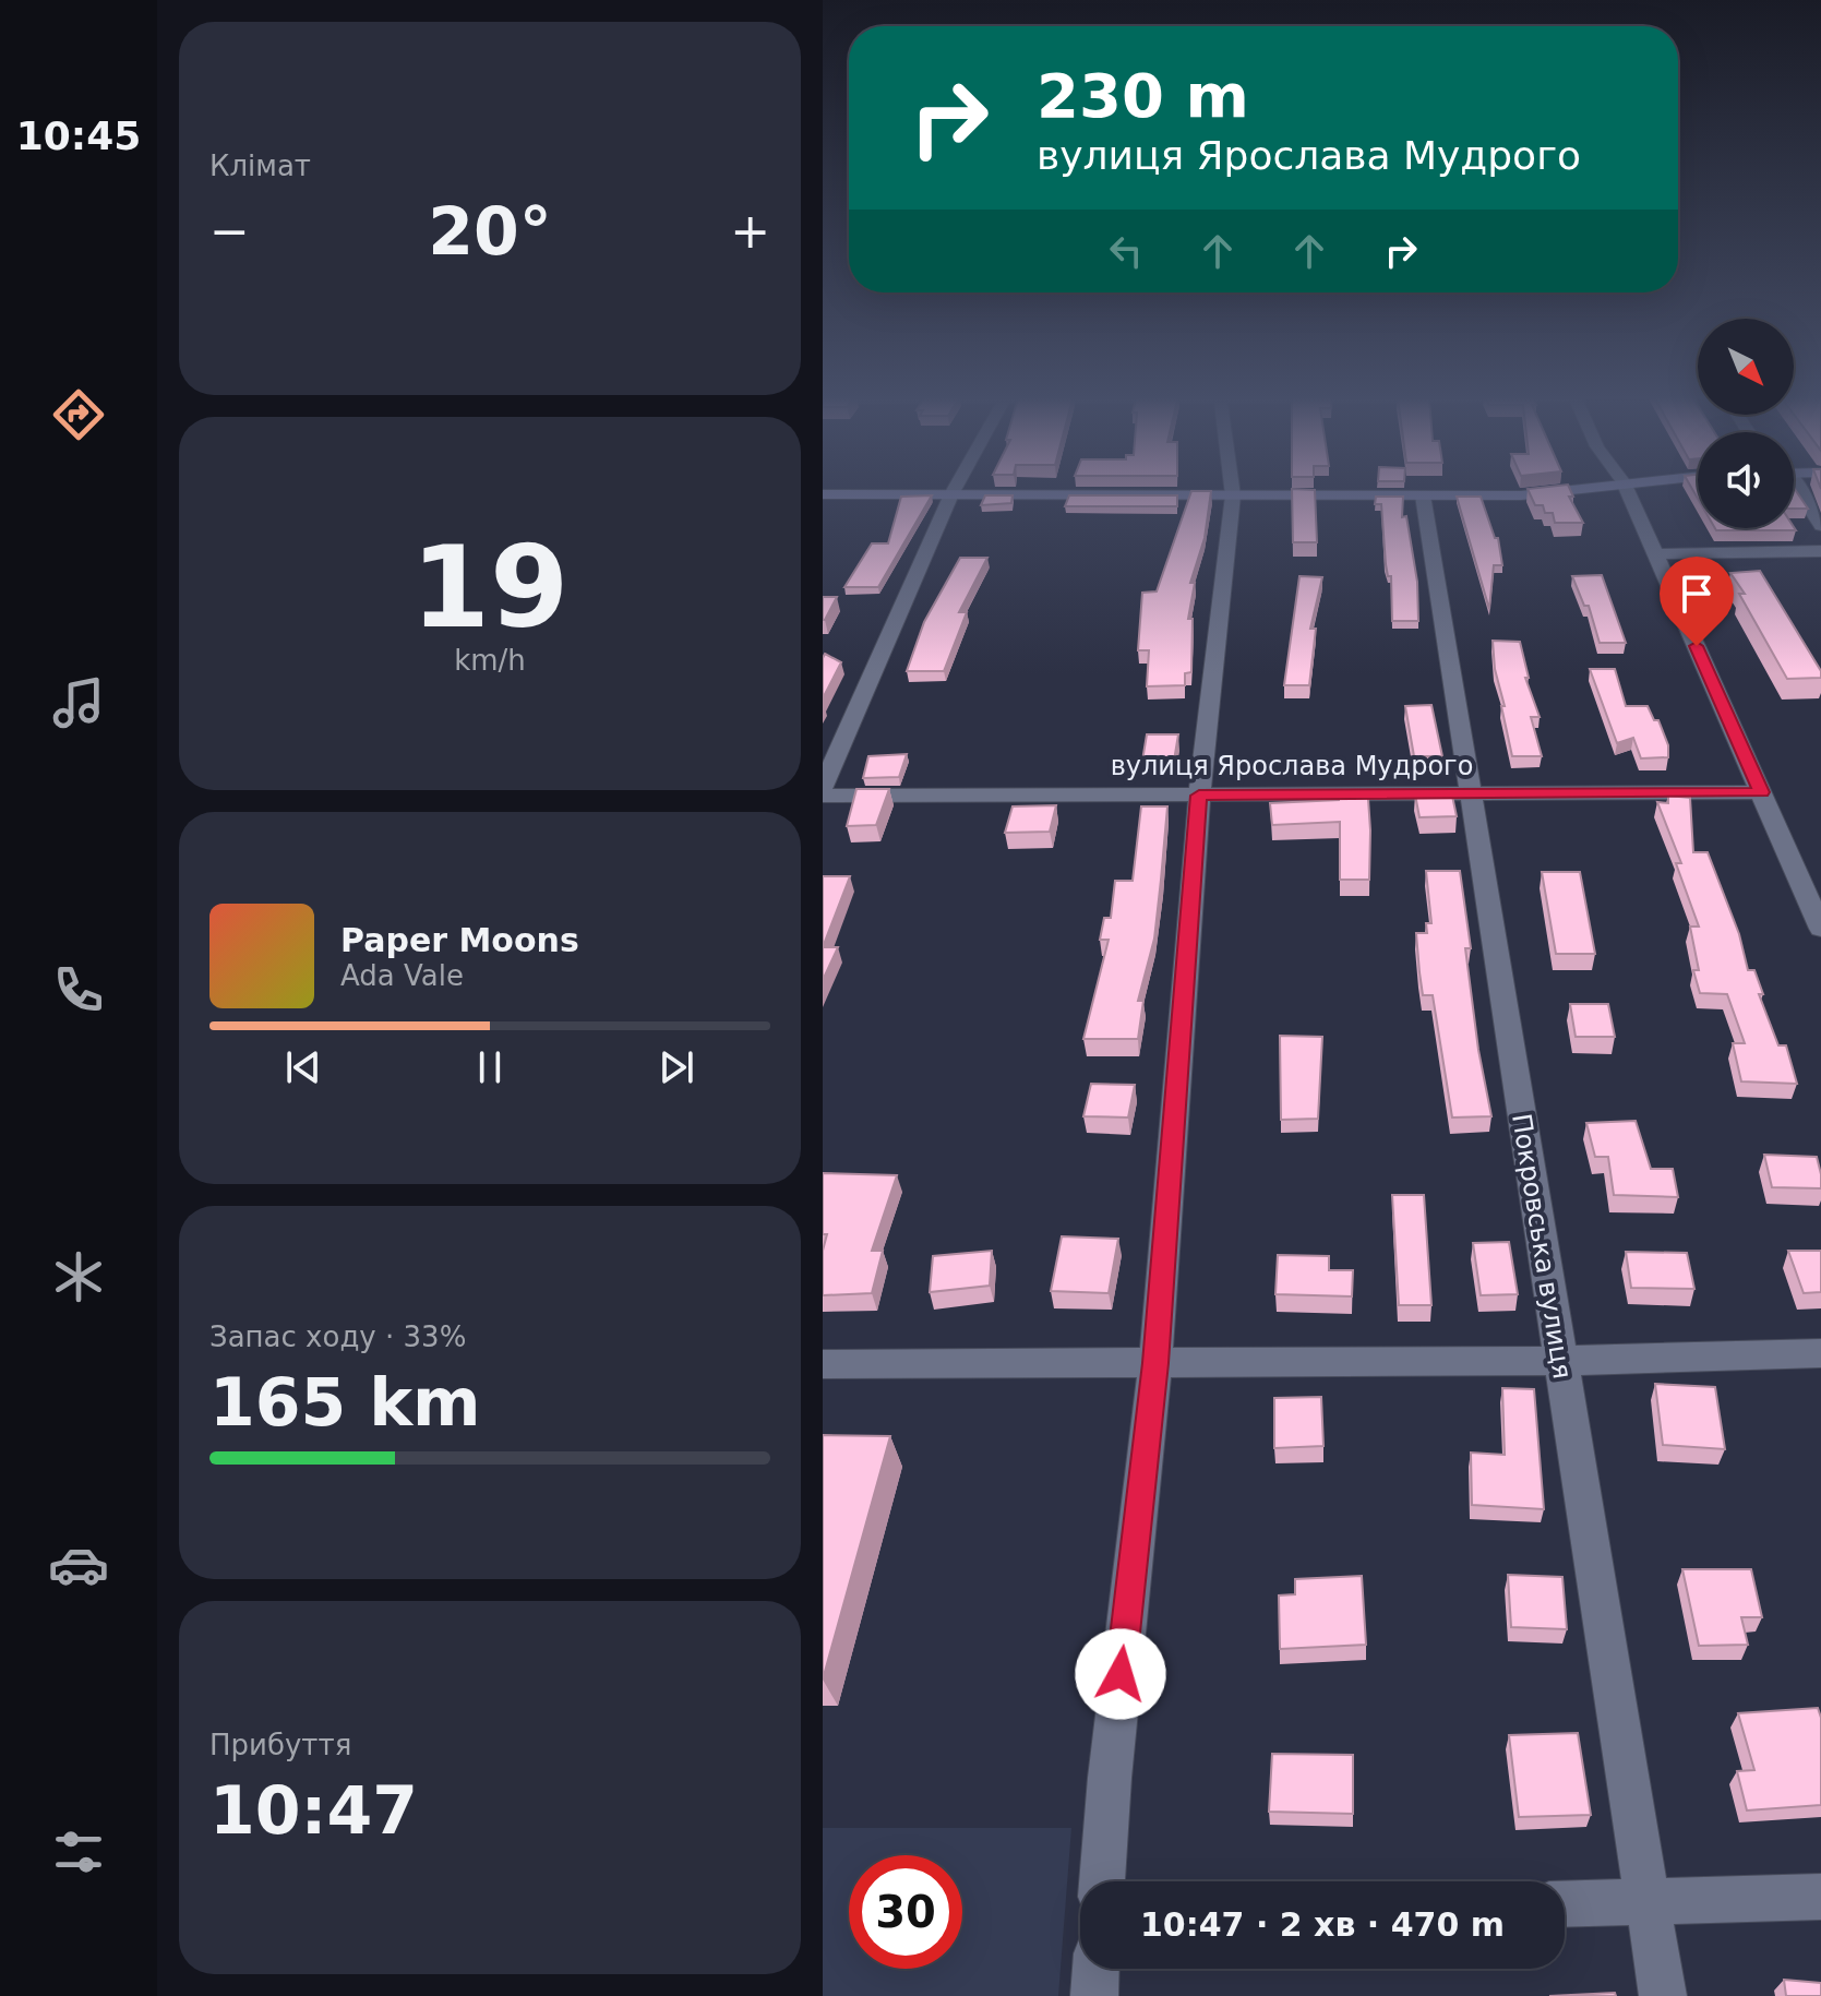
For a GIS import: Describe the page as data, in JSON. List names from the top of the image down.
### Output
{
  "streets": {
    "street": ["вулиця Ярослава Мудрого", "Покровська вулиця"]
  },
  "crossings": [
    ["вулиця Ярослава Мудрого", "Покровська вулиця"]
  ],
  "north": "bottom right",
  "page": {
    "tabs": "10:45",
    "tile": [
      "Клімат",
      ["19", "km/h"],
      ["Запас ходу · 33%", "165 km"],
      ["Прибуття", "10:47"]
    ],
    "turn": ["230 m", "вулиця Ярослава Мудрого"],
    "heat": ["−", "20°", "+"],
    "song": ["Paper Moons", "Ada Vale"],
    "limit": "30",
    "trip": "10:47 · 2 хв · 470 m"
  }
}
